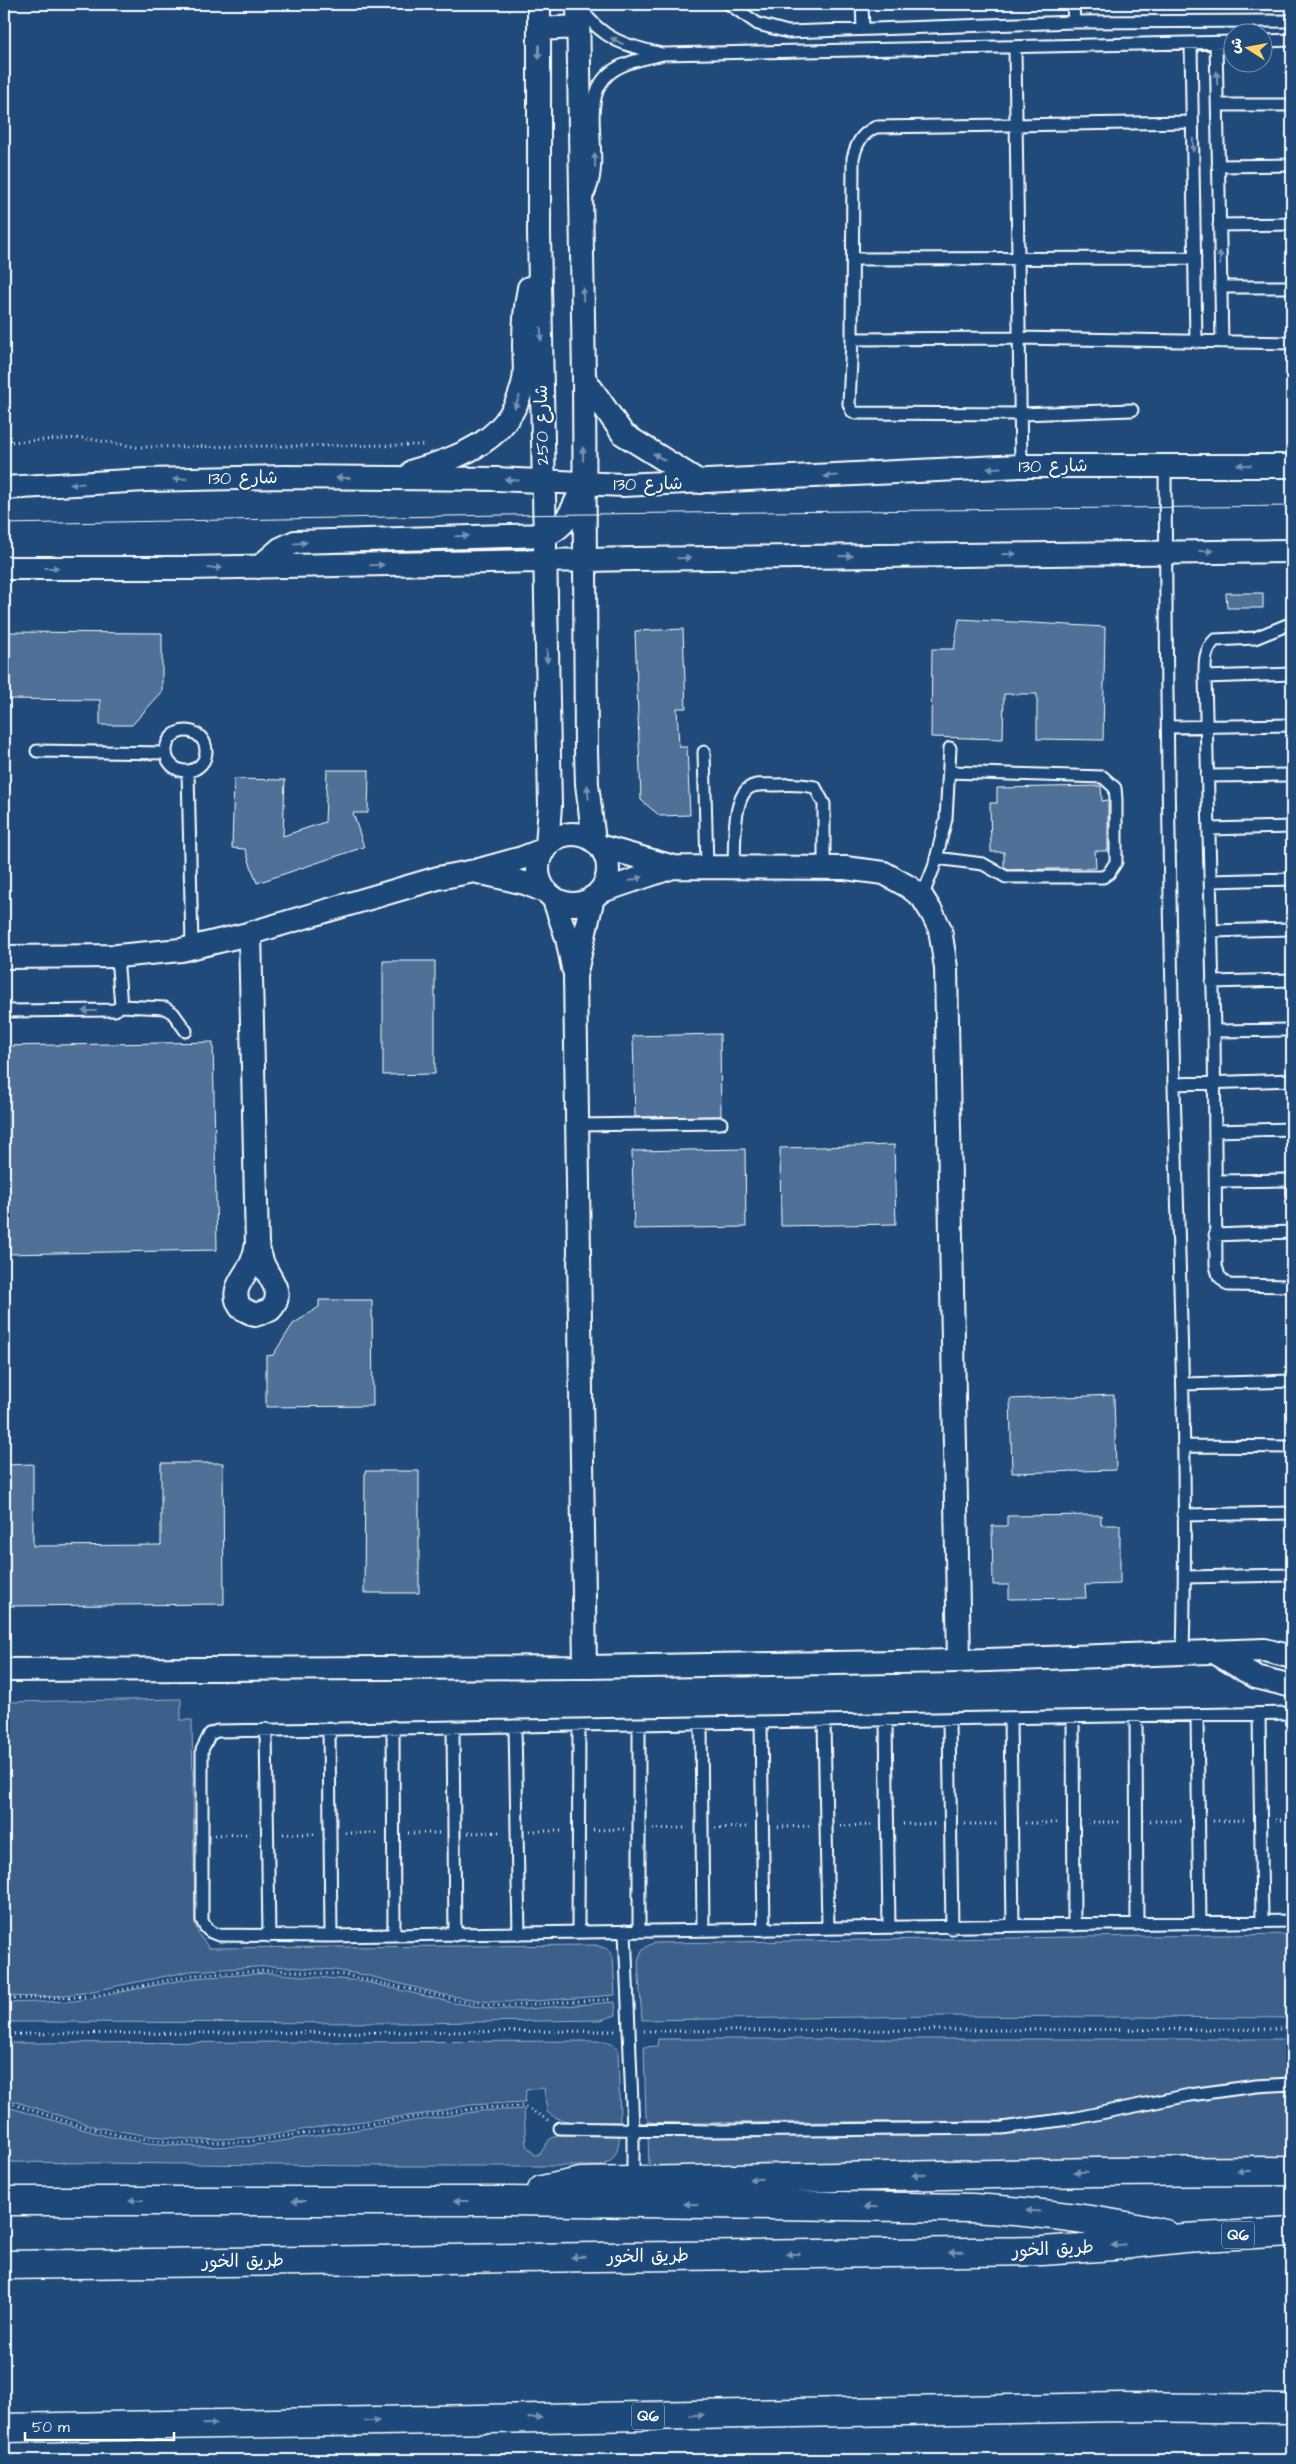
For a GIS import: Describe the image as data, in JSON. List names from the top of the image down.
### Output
{
  "streets": {
    "highway": ["Q6", "طريق الخور"],
    "street": ["شارع 250", "شارع 130"]
  },
  "crossings": [
    ["شارع 250", "شارع 130"]
  ],
  "scale_bar": "50 m",
  "north": "left"
}
